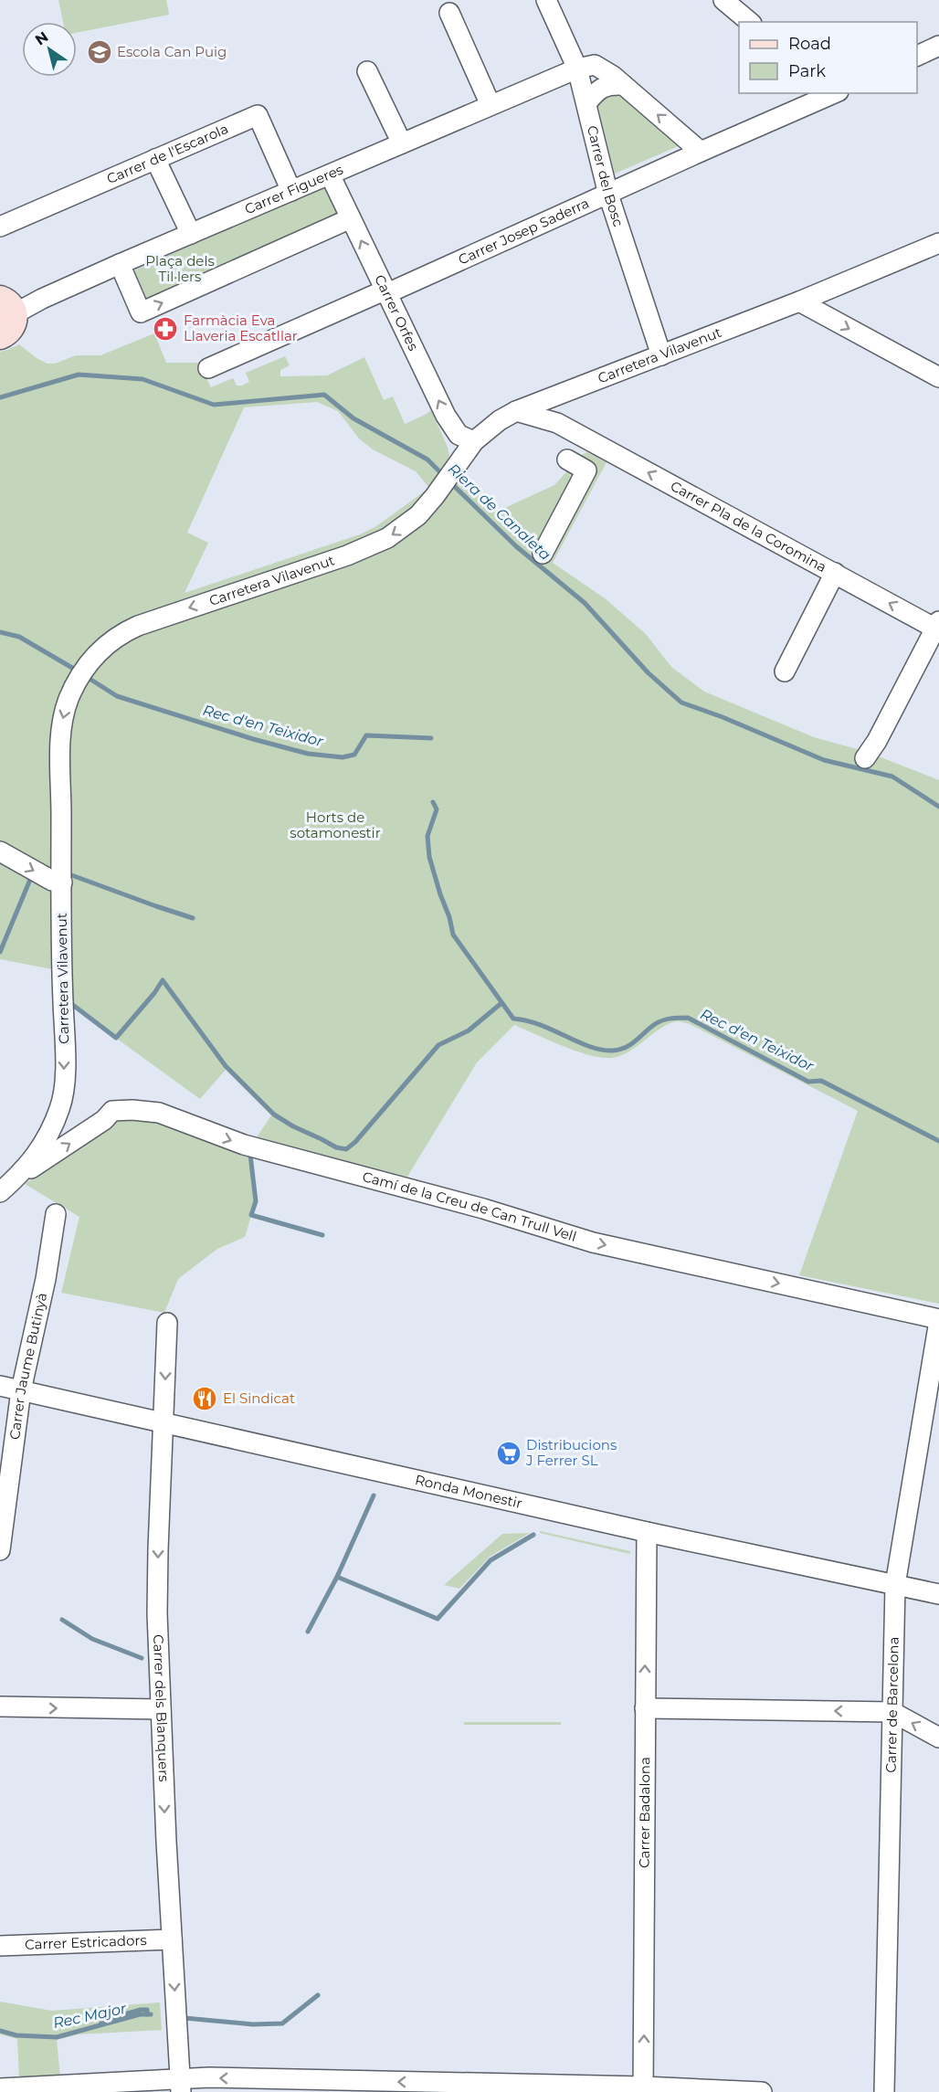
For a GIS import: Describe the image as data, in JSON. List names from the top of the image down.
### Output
{
  "streets": {
    "street": [
      "Carrer de l'Escarola",
      "Carrer del Bosc",
      "Carrer Figueres",
      "Carrer Josep Saderra",
      "Carrer Orfes",
      "Carretera Vilavenut",
      "Carrer Pla de la Coromina",
      "Camí de la Creu de Can Trull Vell",
      "Carrer Jaume Butinyà",
      "Ronda Monestir",
      "Carrer de Barcelona",
      "Carrer dels Blanquers",
      "Carrer Badalona",
      "Carrer Estricadors"
    ]
  },
  "crossings": [
    ["Carrer de l'Escarola", "Carrer Figueres"],
    ["Carrer del Bosc", "Carrer Figueres"],
    ["Carrer del Bosc", "Carrer Josep Saderra"],
    ["Carrer del Bosc", "Carretera Vilavenut"],
    ["Carrer Figueres", "Carrer Orfes"],
    ["Carrer Josep Saderra", "Carrer Orfes"],
    ["Carrer Orfes", "Carretera Vilavenut"],
    ["Carretera Vilavenut", "Carrer Pla de la Coromina"],
    ["Carretera Vilavenut", "Camí de la Creu de Can Trull Vell"],
    ["Camí de la Creu de Can Trull Vell", "Carrer de Barcelona"],
    ["Carrer Jaume Butinyà", "Ronda Monestir"],
    ["Ronda Monestir", "Carrer de Barcelona"],
    ["Ronda Monestir", "Carrer dels Blanquers"],
    ["Ronda Monestir", "Carrer Badalona"],
    ["Carrer dels Blanquers", "Carrer Estricadors"]
  ],
  "one_way": [
    "Carrer Orfes",
    "Carretera Vilavenut",
    "Carrer Pla de la Coromina",
    "Camí de la Creu de Can Trull Vell",
    "Carrer dels Blanquers",
    "Carrer Badalona"
  ],
  "water": ["Riera de Canaleta", "Rec d'en Teixidor", "Rec Major"],
  "parks": ["Plaça dels Til·lers", "Horts de sotamonestir"],
  "places": {
    "school or university": ["Escola Can Puig"],
    "pharmacy": ["Farmàcia Eva Llaveria Escatllar"],
    "restaurant": ["El Sindicat"],
    "supermarket": ["Distribucions J Ferrer SL"]
  },
  "legend": ["Road", "Park"],
  "north": "top left"
}
